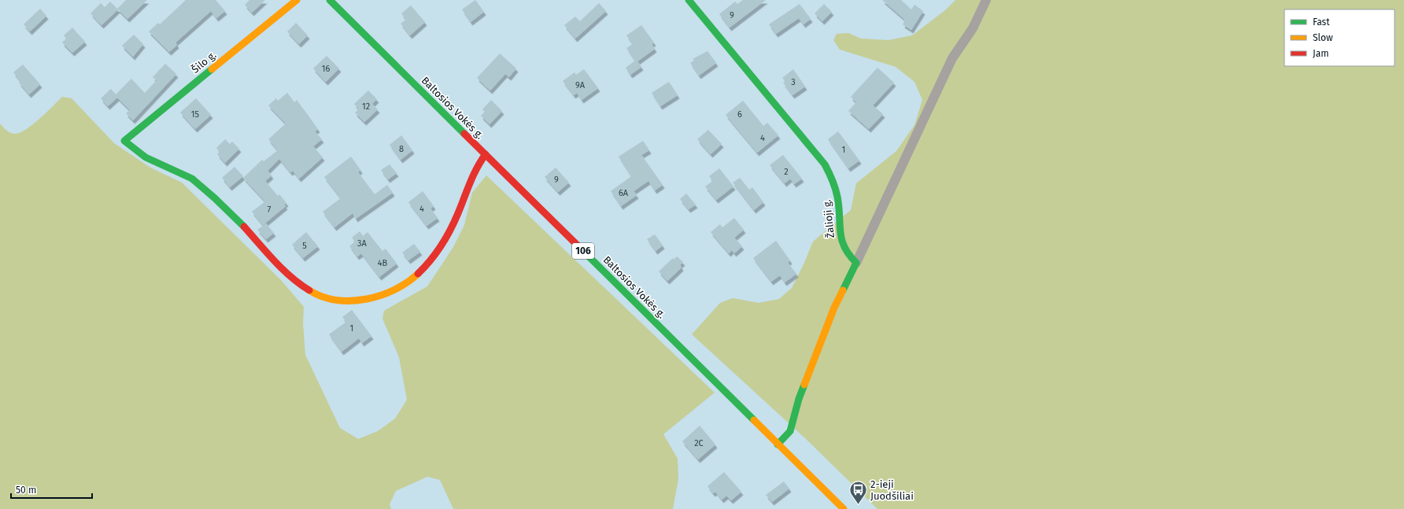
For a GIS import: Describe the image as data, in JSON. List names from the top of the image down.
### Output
{
  "streets": {
    "street": [
      "Šilo g.",
      "Baltosios Vokės g.",
      "Žalioji g.",
      "106"
    ]
  },
  "crossings": [
    ["Šilo g.", "Baltosios Vokės g."]
  ],
  "places": {
    "bus stop": ["2-ieji Juodšiliai"]
  },
  "house_numbers": [
    "9",
    "16",
    "3",
    "9A",
    "12",
    "15",
    "6",
    "4",
    "8",
    "1",
    "2",
    "9",
    "6A",
    "4",
    "7",
    "3A",
    "5",
    "4B",
    "1",
    "2C"
  ],
  "legend": ["Fast", "Slow", "Jam"],
  "scale_bar": "50 m"
}
